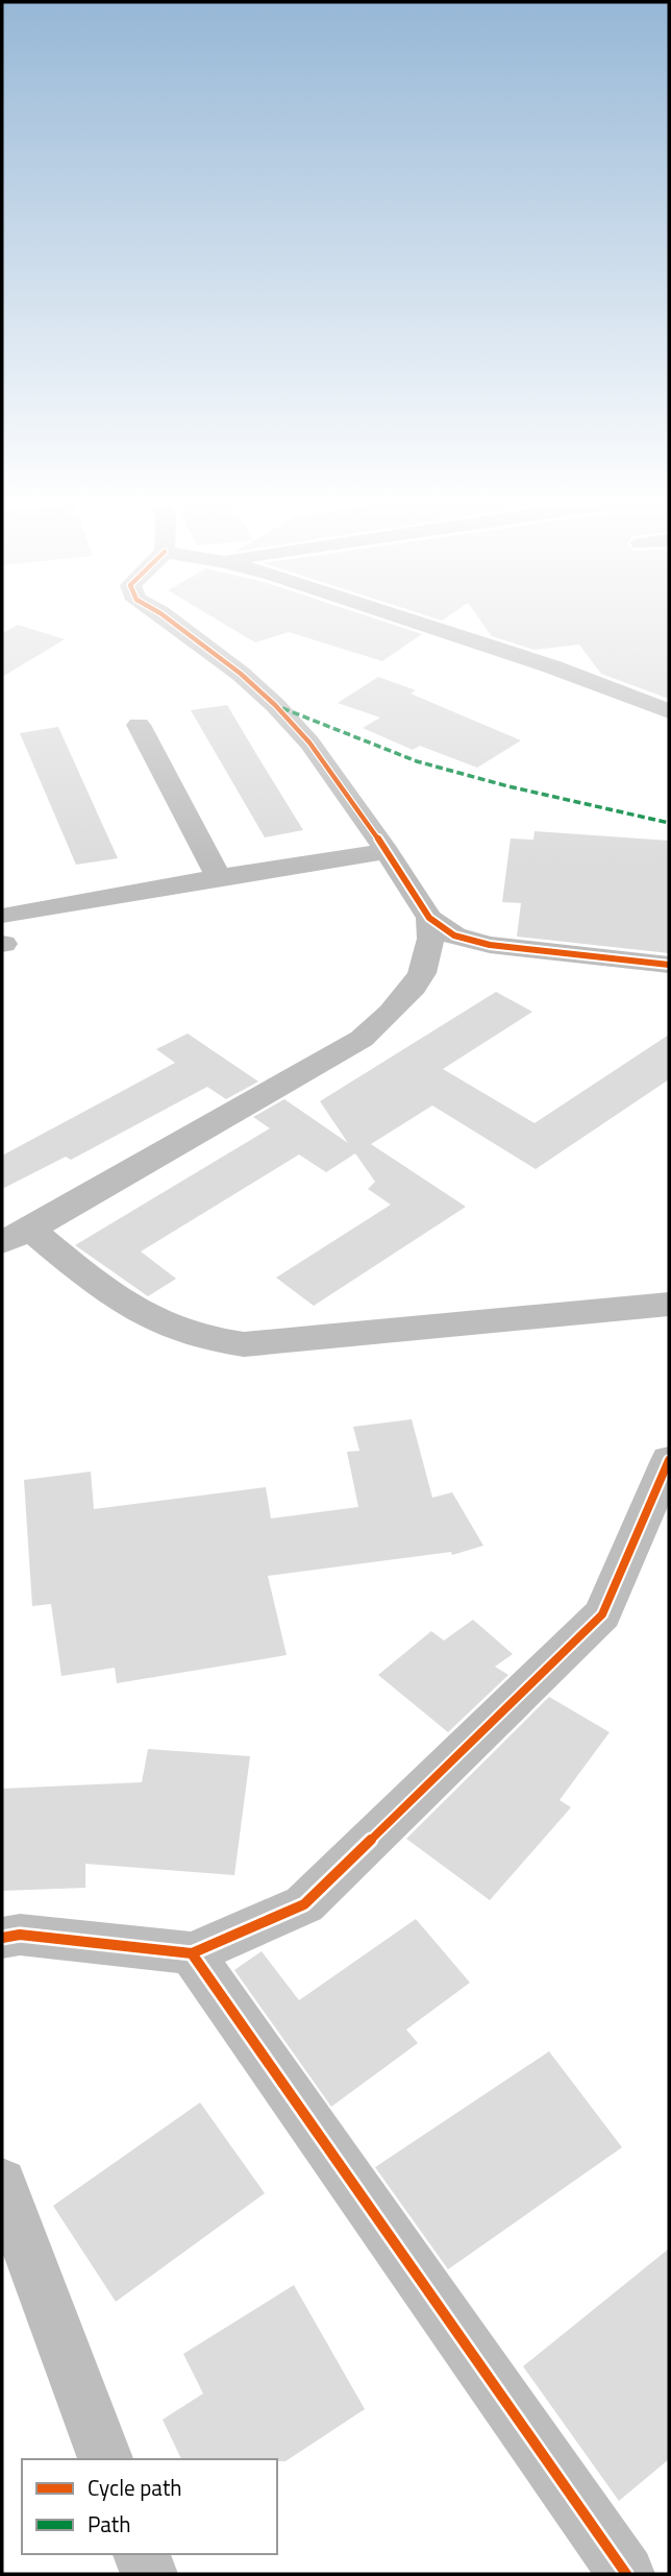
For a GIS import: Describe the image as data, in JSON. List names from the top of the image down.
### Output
{
  "legend": ["Cycle path", "Path"]
}
